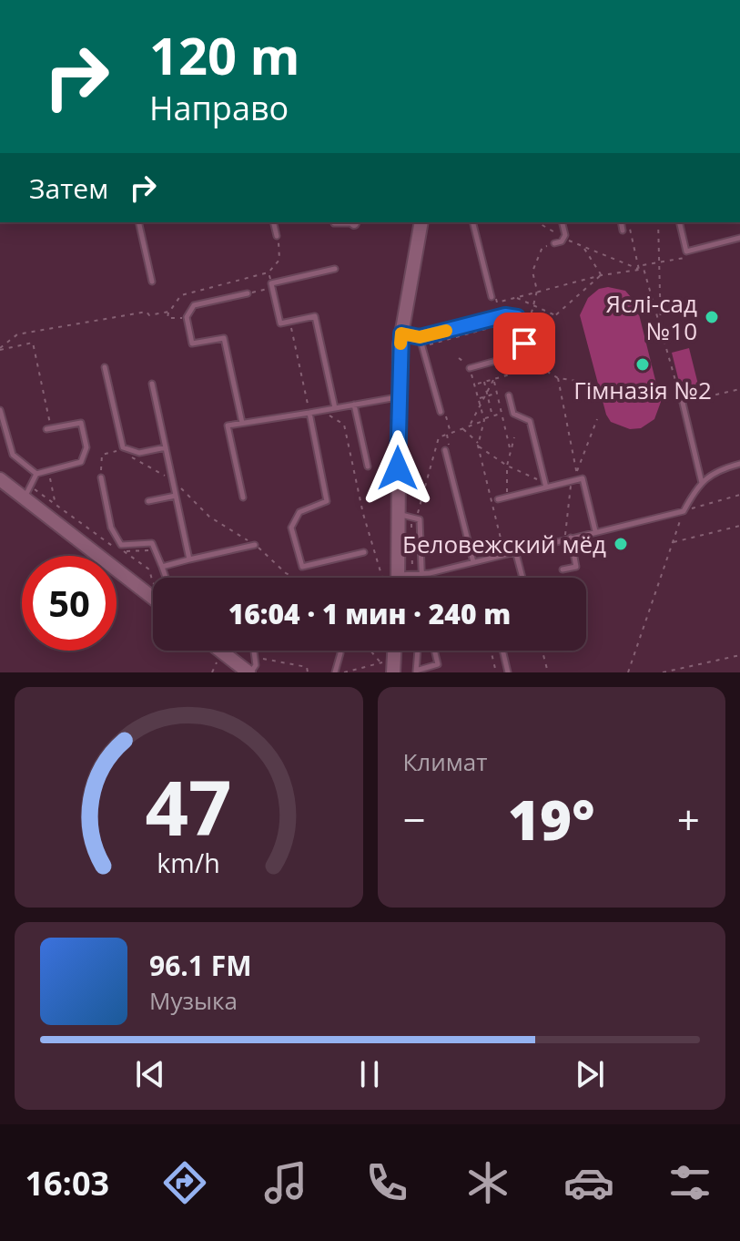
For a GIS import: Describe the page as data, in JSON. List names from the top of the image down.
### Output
{
  "places": ["Яслі-сад №10", "Гімназія №2", "Беловежский мёд"],
  "page": {
    "turn": ["120 m", "Направо"],
    "then": "Затем",
    "limit": "50",
    "trip": "16:04 · 1 мин · 240 m",
    "tile": "Климат",
    "heat": ["−", "19°", "+"],
    "song": ["96.1 FM", "Музыка"],
    "tabs": "16:03",
    "gauge": ["47", "km/h"]
  }
}
